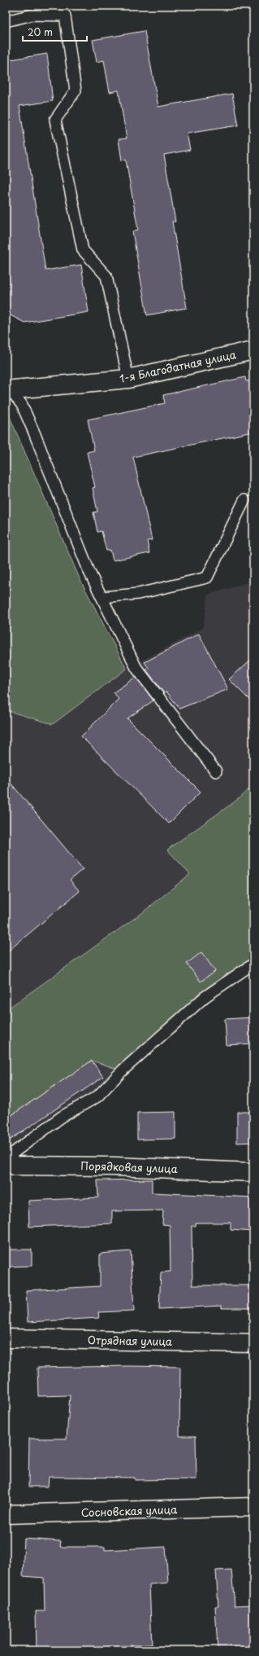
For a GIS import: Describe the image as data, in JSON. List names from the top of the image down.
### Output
{
  "streets": {
    "street": [
      "1-я Благодатная улица",
      "Порядковая улица",
      "Отрядная улица",
      "Сосновская улица"
    ]
  },
  "scale_bar": "20 m"
}
